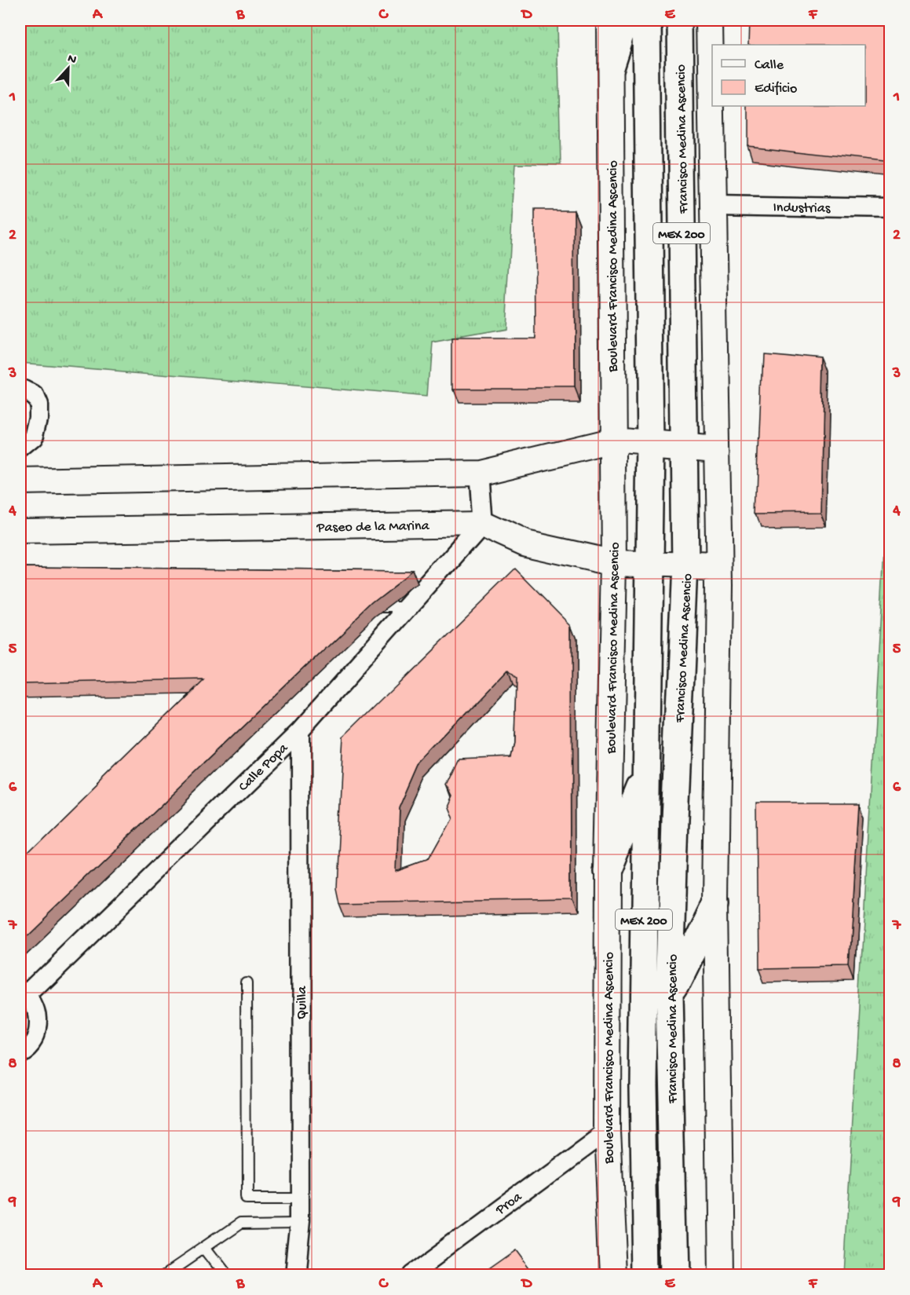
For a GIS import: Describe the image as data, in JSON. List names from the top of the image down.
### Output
{
  "streets": {
    "highway": ["Francisco Medina Ascencio", "MEX 200"],
    "main road": ["Boulevard Francisco Medina Ascencio", "Paseo de la Marina"],
    "street": [
      "Industrias",
      "Calle Popa",
      "Quilla",
      "Proa"
    ]
  },
  "crossings": [
    ["Francisco Medina Ascencio", "Paseo de la Marina"],
    ["Boulevard Francisco Medina Ascencio", "Paseo de la Marina"],
    ["Boulevard Francisco Medina Ascencio", "Proa"],
    ["Paseo de la Marina", "Calle Popa"],
    ["Calle Popa", "Quilla"]
  ],
  "legend": ["Calle", "Edificio"],
  "north": "top",
  "grid": {
    "columns": [
      "A",
      "B",
      "C",
      "D",
      "E",
      "F"
    ],
    "rows": [
      "1",
      "2",
      "3",
      "4",
      "5",
      "6",
      "7",
      "8",
      "9"
    ]
  }
}
